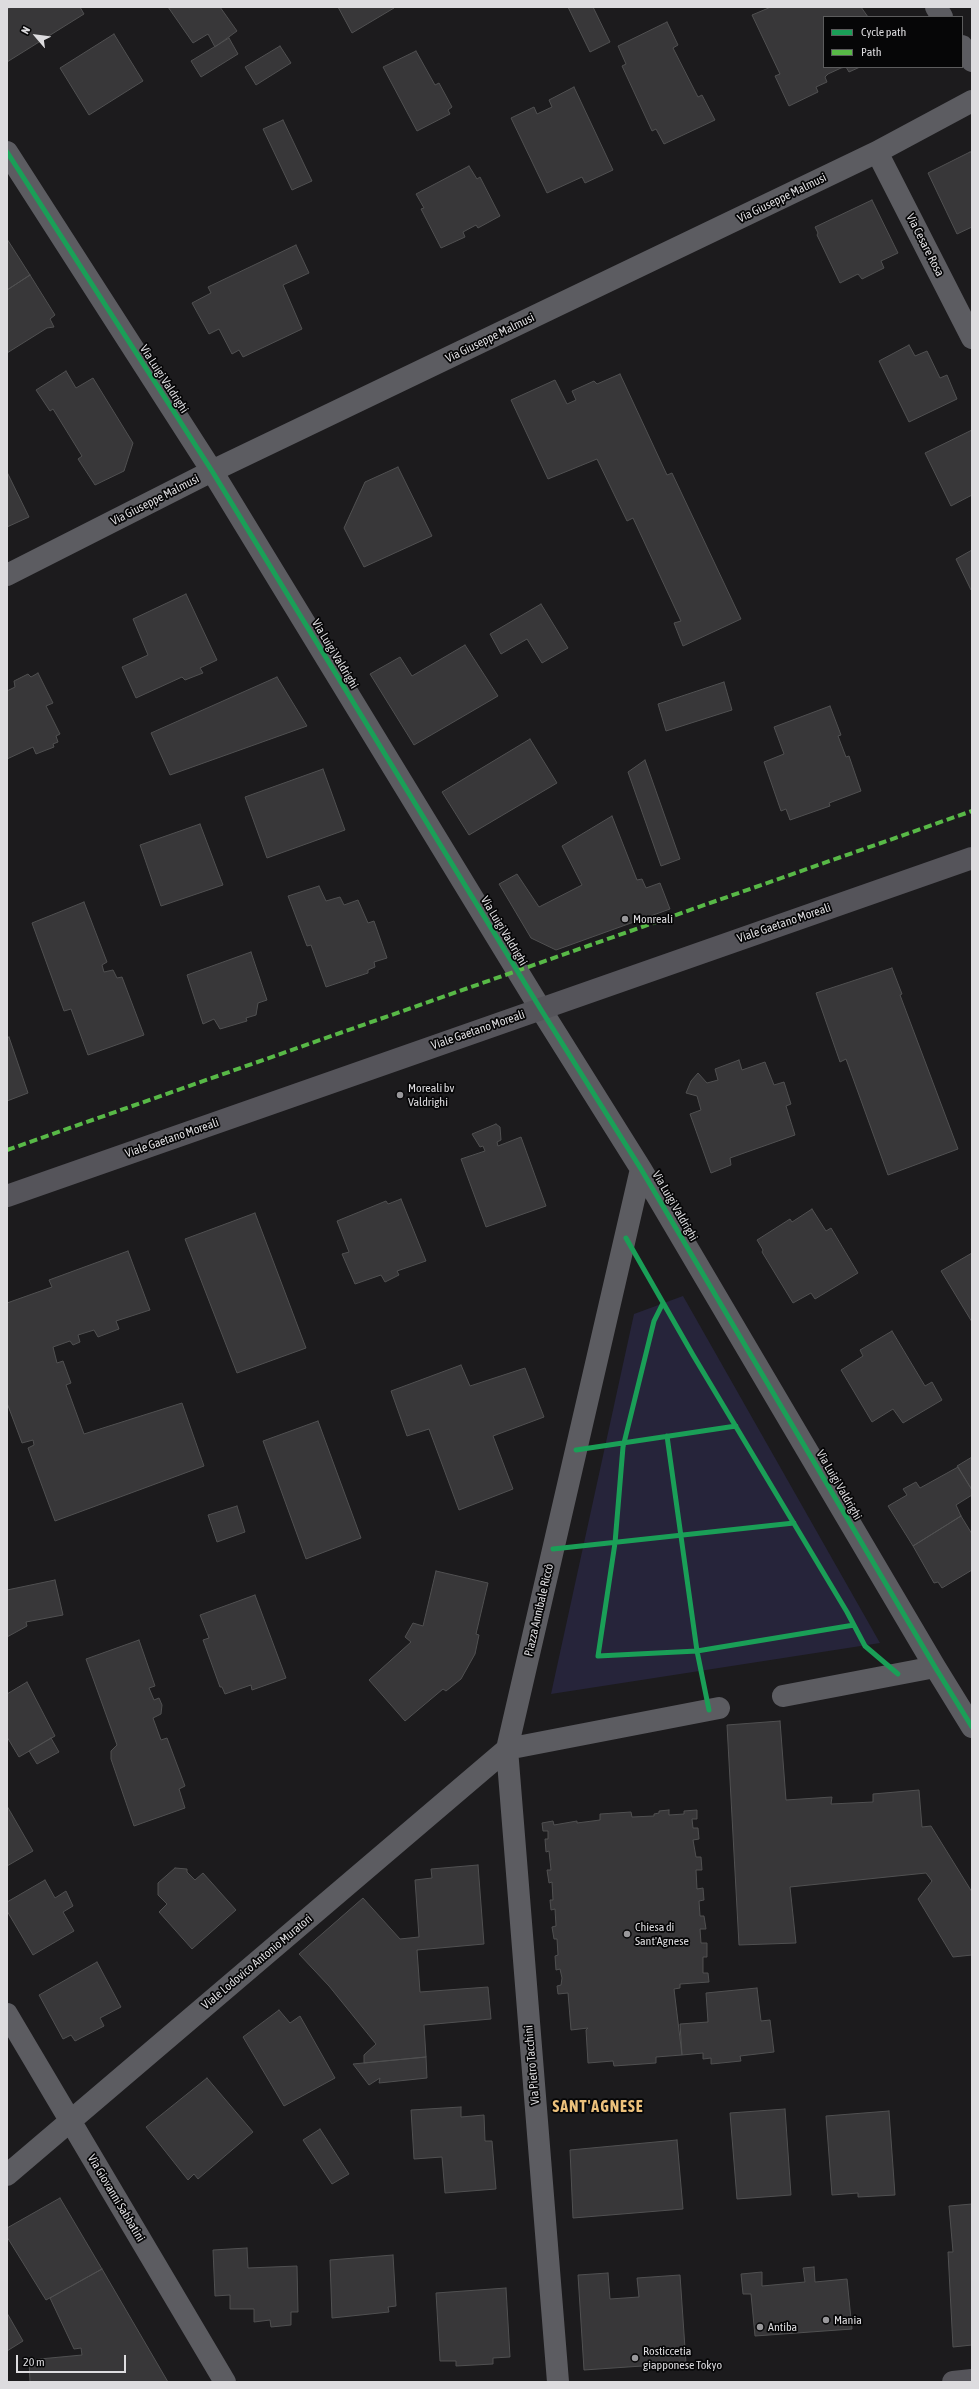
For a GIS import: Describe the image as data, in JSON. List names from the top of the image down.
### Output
{
  "streets": {
    "street": [
      "Via Giuseppe Malmusi",
      "Via Cesare Rosa",
      "Via Luigi Valdrighi",
      "Viale Gaetano Moreali",
      "Piazza Annibale Riccò",
      "Viale Lodovico Antonio Muratori",
      "Via Pietro Tacchini",
      "Via Giovanni Sabbatini"
    ]
  },
  "crossings": [
    ["Via Giuseppe Malmusi", "Via Cesare Rosa"],
    ["Via Giuseppe Malmusi", "Via Luigi Valdrighi"],
    ["Via Luigi Valdrighi", "Viale Gaetano Moreali"],
    ["Via Luigi Valdrighi", "Piazza Annibale Riccò"],
    ["Piazza Annibale Riccò", "Viale Lodovico Antonio Muratori"],
    ["Piazza Annibale Riccò", "Via Pietro Tacchini"],
    ["Viale Lodovico Antonio Muratori", "Via Pietro Tacchini"],
    ["Viale Lodovico Antonio Muratori", "Via Giovanni Sabbatini"]
  ],
  "districts": ["SANT'AGNESE"],
  "places": [
    "Monreali",
    "Moreali bv Valdrighi",
    "Chiesa di Sant'Agnese",
    "Mania",
    "Antiba",
    "Rosticcetia giapponese Tokyo"
  ],
  "legend": ["Cycle path", "Path"],
  "scale_bar": "20 m",
  "north": "top left"
}
